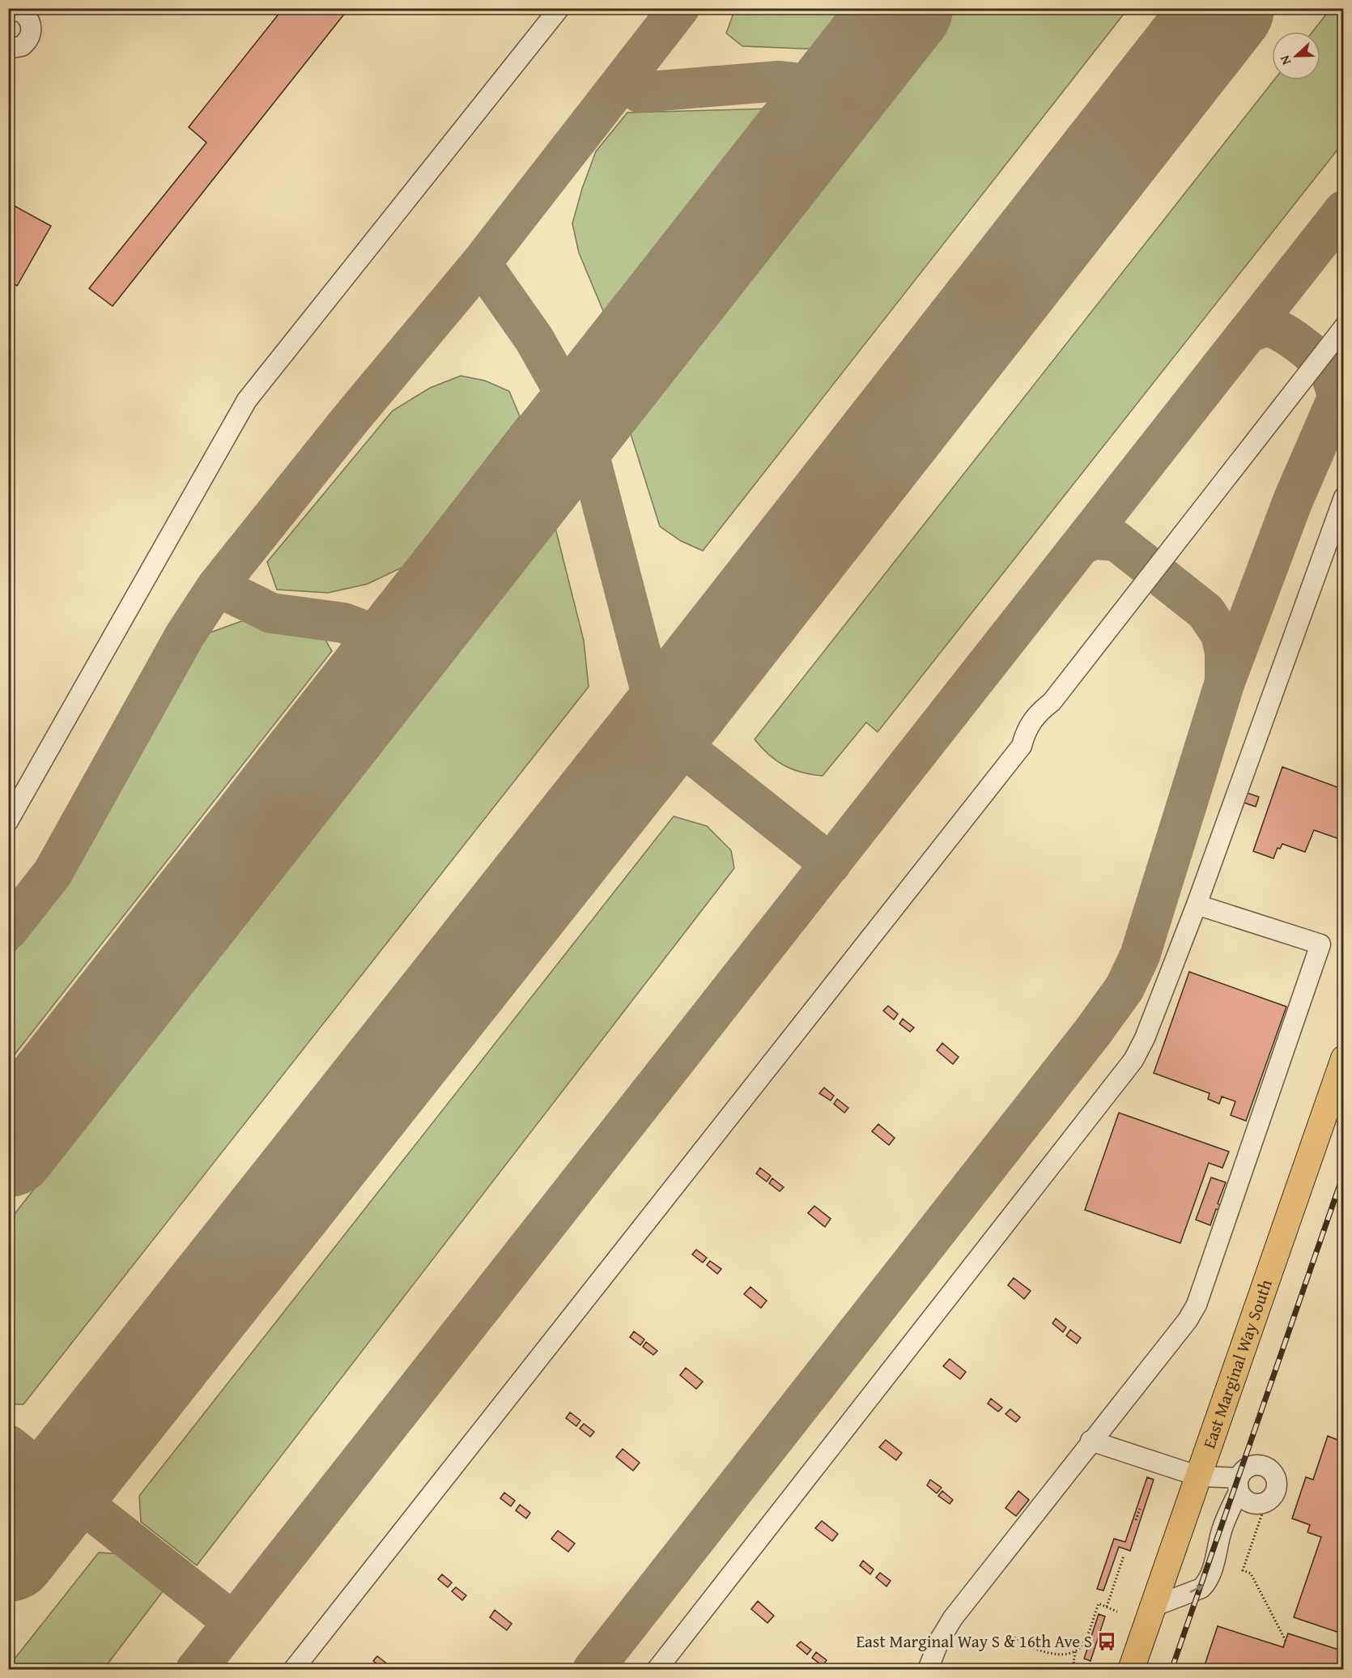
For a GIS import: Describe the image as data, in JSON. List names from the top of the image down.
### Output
{
  "streets": {
    "main road": ["East Marginal Way South"]
  },
  "places": {
    "bus stop": ["East Marginal Way S & 16th Ave S"]
  },
  "north": "left"
}
